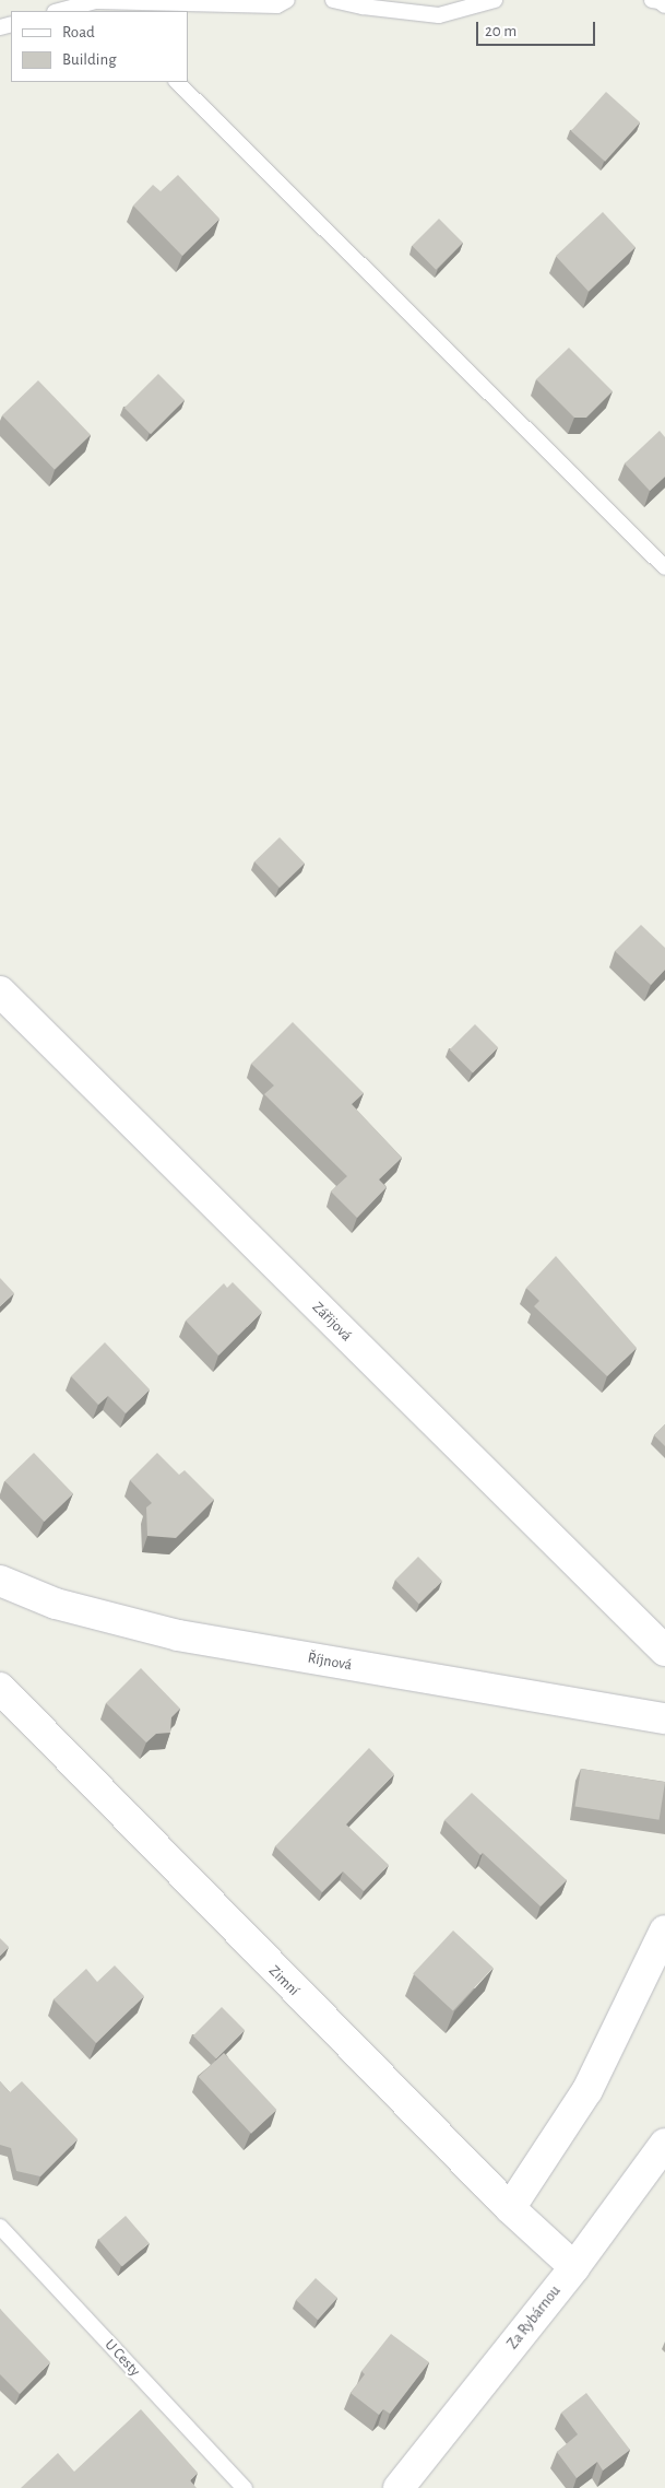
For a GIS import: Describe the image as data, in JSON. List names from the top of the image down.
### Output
{
  "streets": {
    "street": [
      "Zářijová",
      "Říjnová",
      "Zimní",
      "Za Rybárnou"
    ],
    "lane": ["U Cesty"]
  },
  "crossings": [
    ["Zimní", "Za Rybárnou"]
  ],
  "legend": ["Road", "Building"],
  "scale_bar": "20 m"
}
